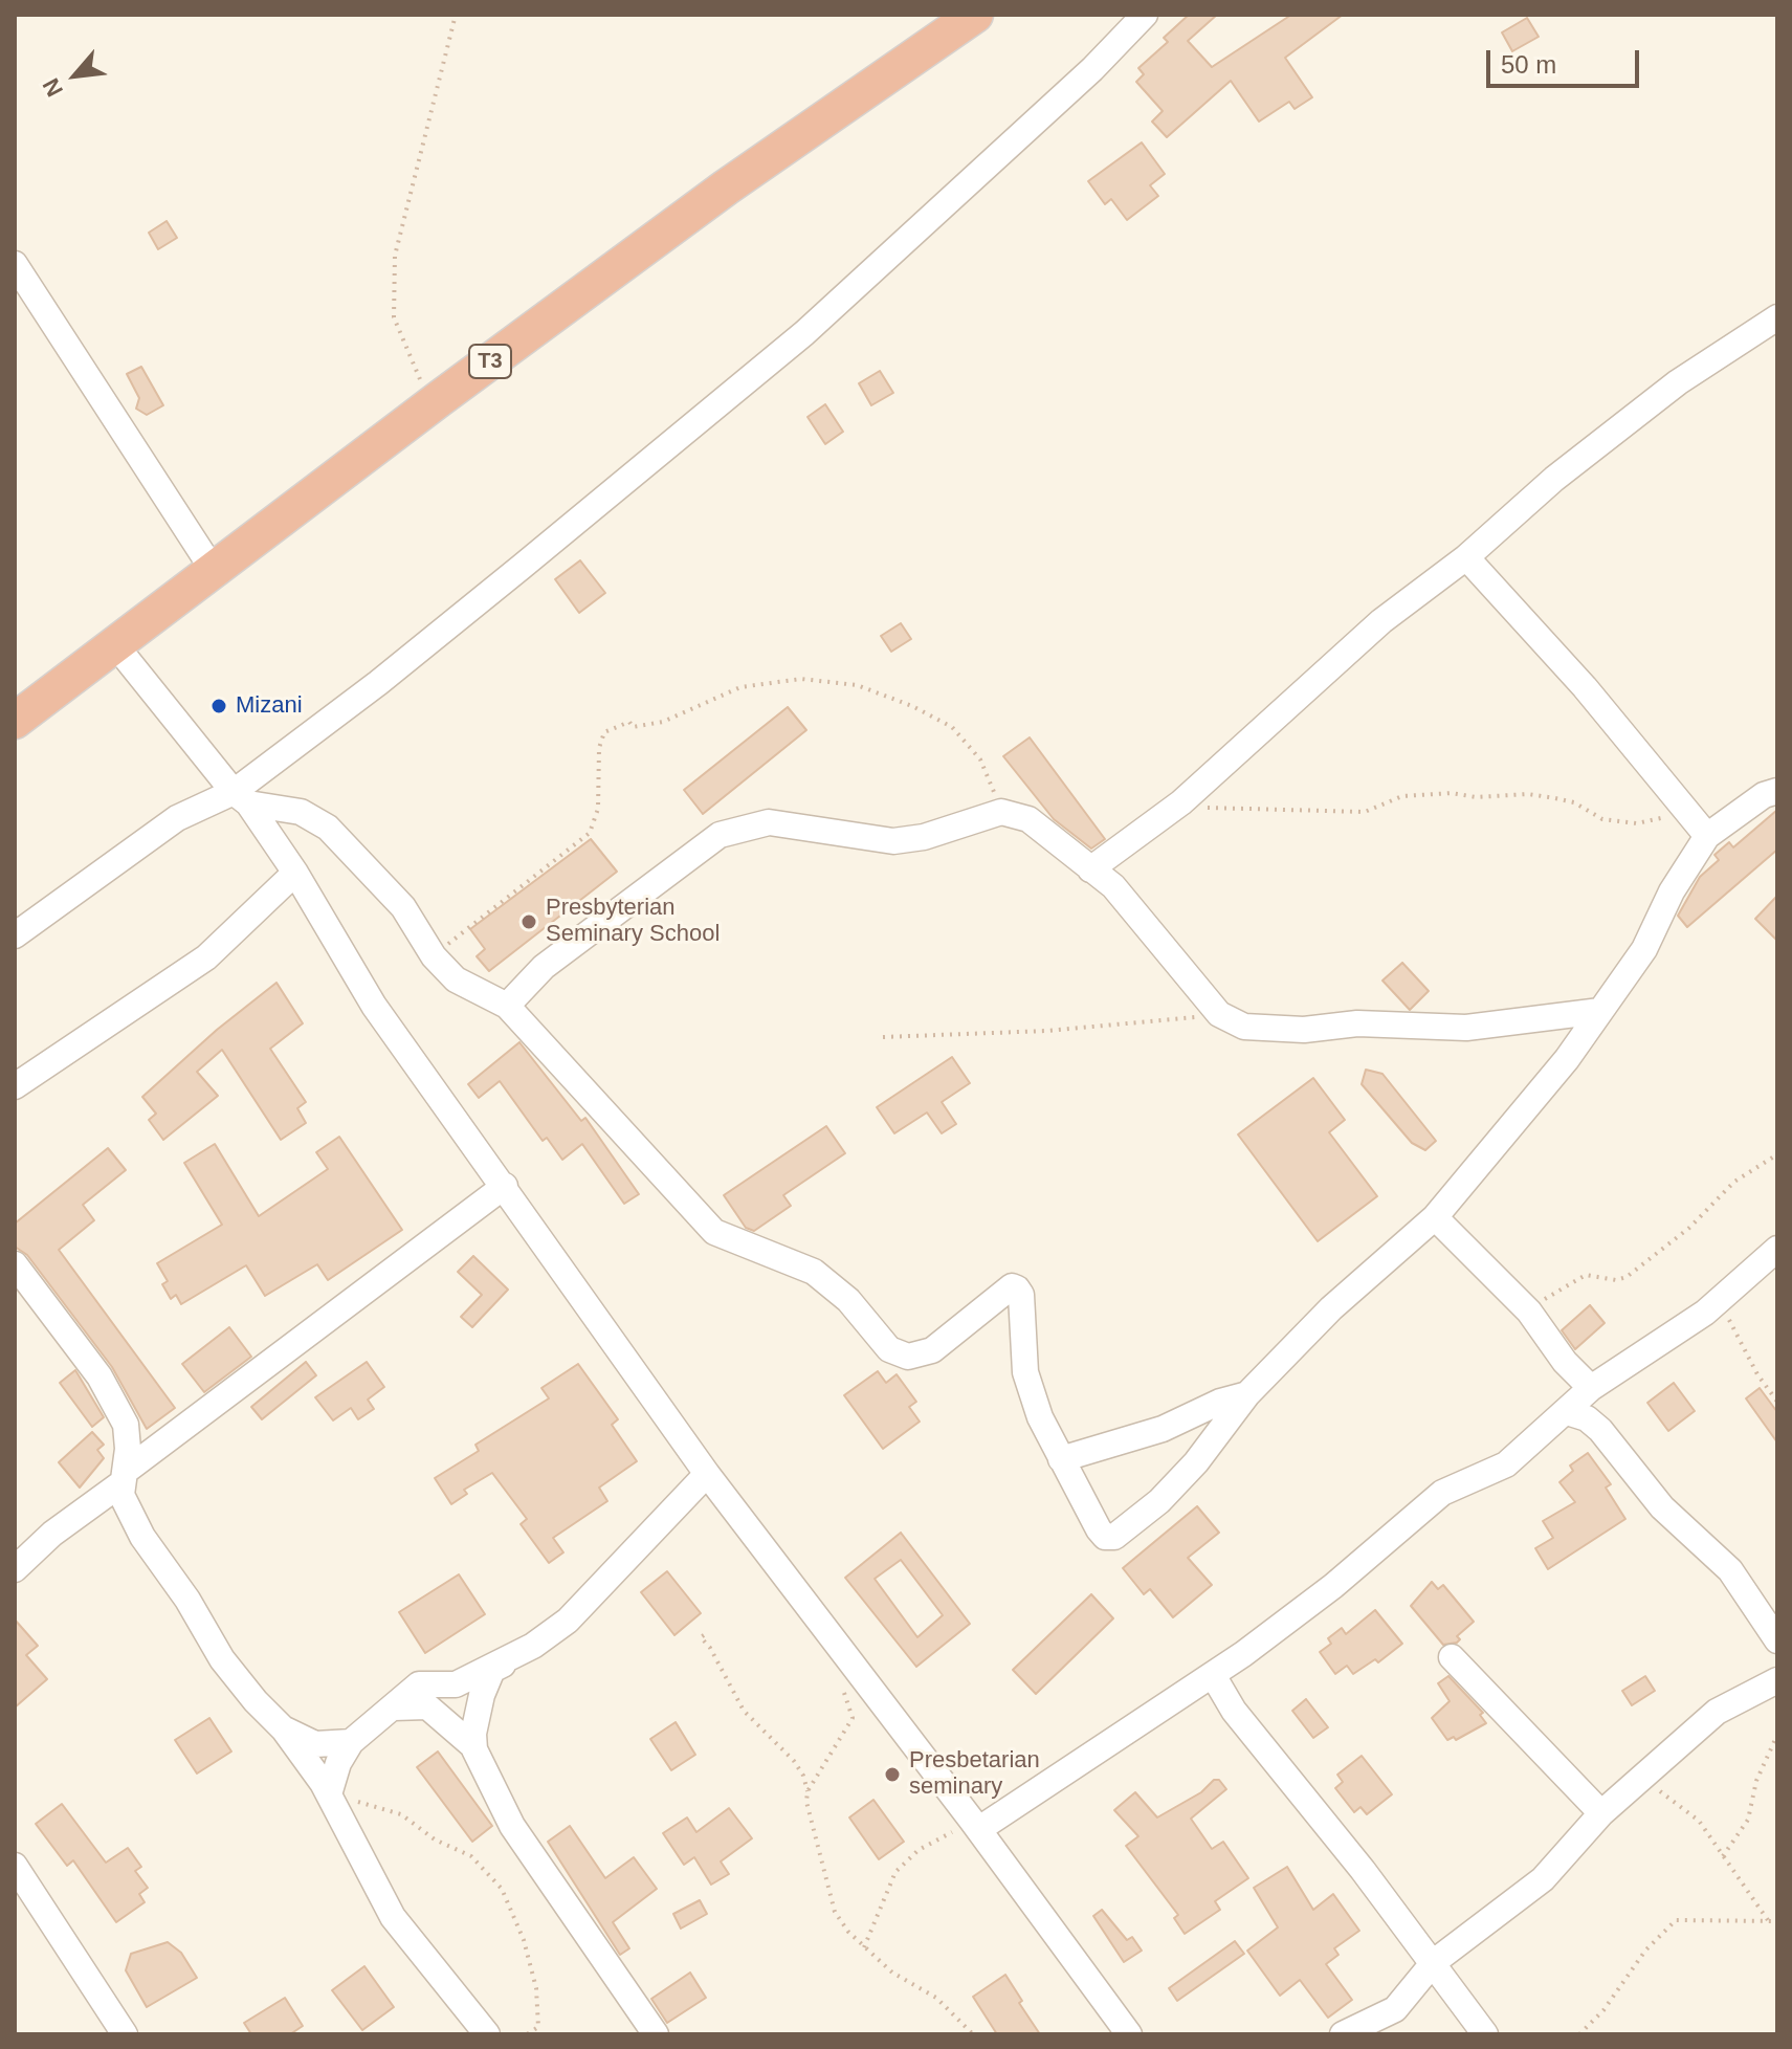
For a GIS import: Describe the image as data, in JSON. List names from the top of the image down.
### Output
{
  "streets": {
    "highway": ["T3"]
  },
  "places": ["Mizani", "Presbyterian Seminary School", "Presbetarian seminary"],
  "scale_bar": "50 m",
  "north": "bottom left"
}
